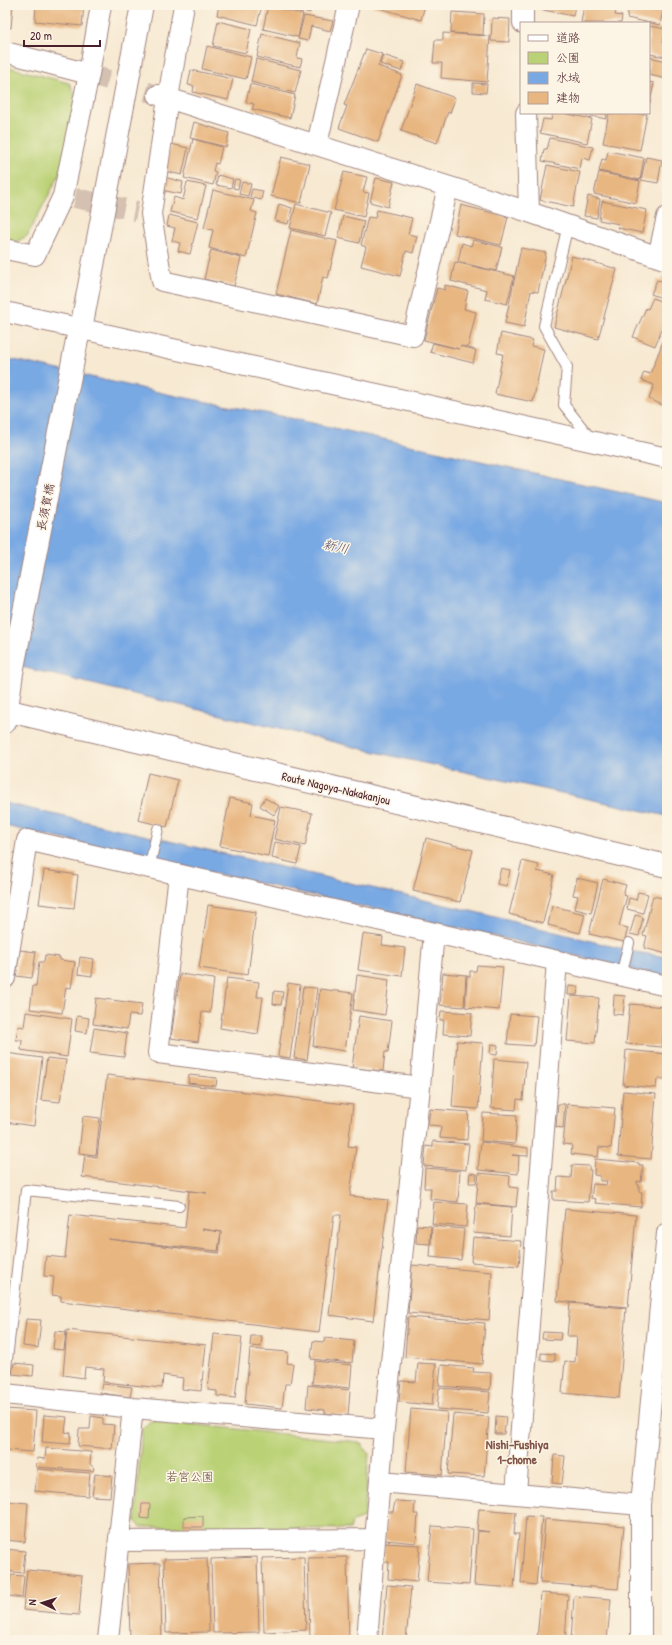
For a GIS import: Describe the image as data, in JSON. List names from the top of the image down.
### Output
{
  "streets": {
    "street": ["長須賀橋", "Route Nagoya-Nakakanjou"]
  },
  "crossings": [
    ["長須賀橋", "Route Nagoya-Nakakanjou"]
  ],
  "districts": ["Nishi-Fushiya 1-chome"],
  "water": ["新川"],
  "parks": ["若宮公園"],
  "legend": [
    "道路",
    "公園",
    "水域",
    "建物"
  ],
  "scale_bar": "20 m",
  "north": "left"
}
